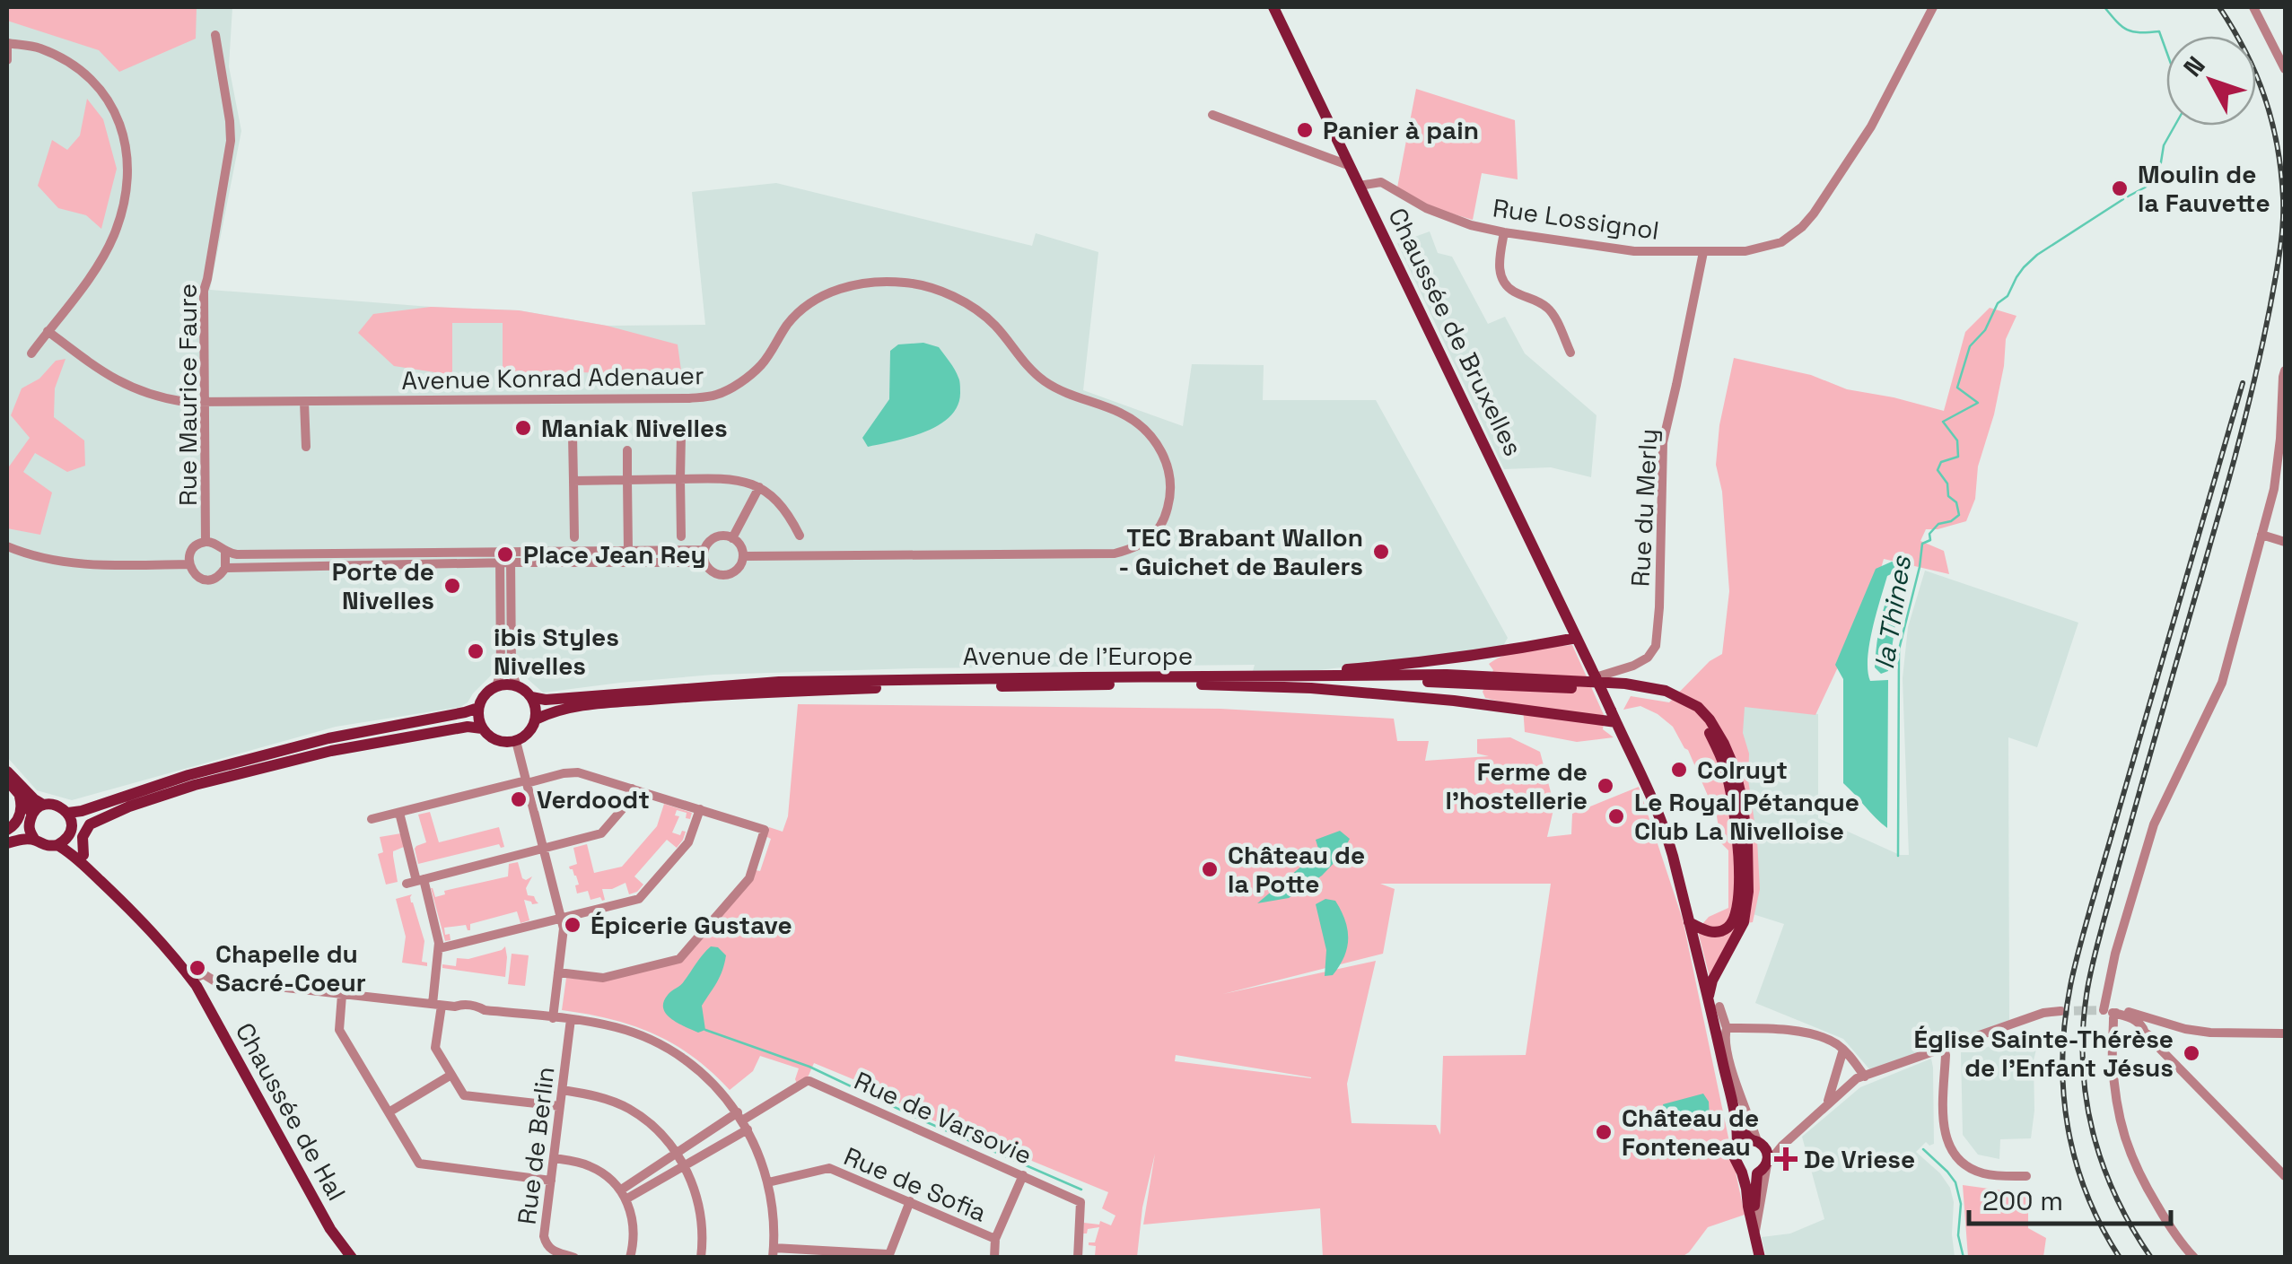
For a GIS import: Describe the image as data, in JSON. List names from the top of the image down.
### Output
{
  "streets": {
    "main road": ["Chaussée de Bruxelles", "Avenue de l'Europe", "Chaussée de Hal"],
    "street": [
      "Rue Lossignol",
      "Avenue Konrad Adenauer",
      "Rue Maurice Faure",
      "Rue du Merly",
      "Rue de Varsovie",
      "Rue de Berlin",
      "Rue de Sofia"
    ]
  },
  "crossings": [
    ["Rue Lossignol", "Chaussée de Bruxelles"],
    ["Rue Lossignol", "Rue du Merly"],
    ["Chaussée de Bruxelles", "Rue du Merly"],
    ["Avenue Konrad Adenauer", "Rue Maurice Faure"]
  ],
  "water": ["la Thines"],
  "places": {
    "other": [
      "Panier à pain",
      "Moulin de la Fauvette",
      "Maniak Nivelles",
      "TEC Brabant Wallon - Guichet de Baulers",
      "Place Jean Rey",
      "Porte de Nivelles",
      "ibis Styles Nivelles",
      "Colruyt",
      "Ferme de l'hostellerie",
      "Verdoodt",
      "Le Royal Pétanque Club La Nivelloise",
      "Château de la Potte",
      "Épicerie Gustave",
      "Chapelle du Sacré-Coeur",
      "Église Sainte-Thérèse de l'Enfant Jésus",
      "Château de Fonteneau"
    ],
    "health": ["De Vriese"]
  },
  "scale_bar": "200 m",
  "north": "top left"
}
